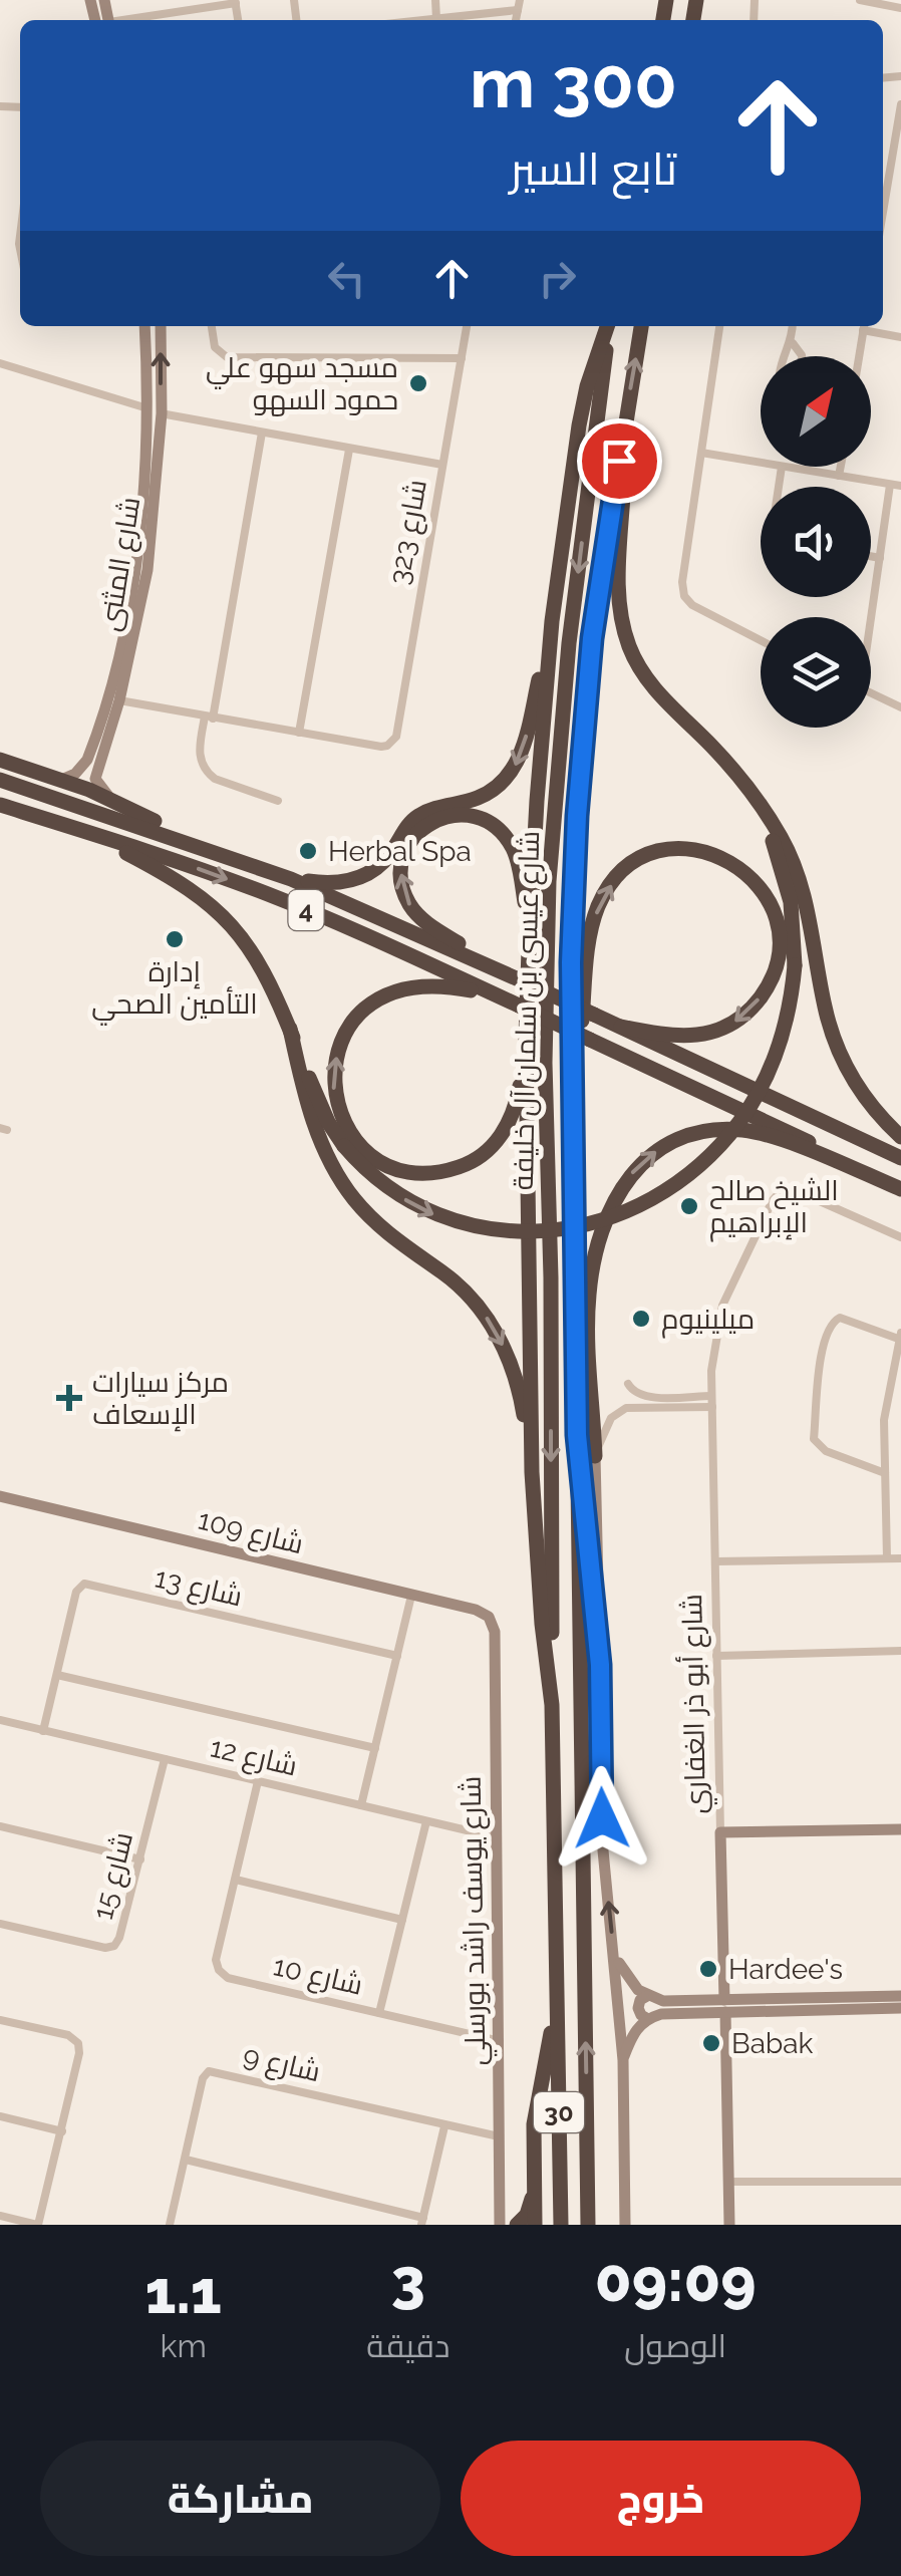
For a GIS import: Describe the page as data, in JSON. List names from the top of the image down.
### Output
{
  "streets": {
    "highway": ["4", "شارع عيسى بن سلمان آل خليفة", "30"],
    "street": [
      "شارع 323",
      "شارع المثنى",
      "شارع 109",
      "شارع 13",
      "شارع أبو ذر الغفاري",
      "شارع 12",
      "شارع 15",
      "شارع يوسف راشد بورسلي",
      "شارع 10",
      "شارع 9"
    ]
  },
  "crossings": [
    ["شارع عيسى بن سلمان آل خليفة", "30"],
    ["شارع 109", "شارع يوسف راشد بورسلي"],
    ["شارع 13", "شارع 12"],
    ["شارع 12", "شارع 15"],
    ["شارع 12", "شارع يوسف راشد بورسلي"],
    ["شارع 12", "شارع 10"],
    ["شارع يوسف راشد بورسلي", "شارع 10"],
    ["شارع يوسف راشد بورسلي", "شارع 9"]
  ],
  "places": {
    "other": [
      "مسجد سهو علي حمود السهو",
      "Herbal Spa",
      "إدارة التأمين الصحي",
      "الشيخ صالح الإبراهيم",
      "ميلينيوم",
      "Hardee's",
      "Babak"
    ],
    "health": ["مركز سيارات الإسعاف"]
  },
  "north": "top right",
  "page": {
    "turn": ["300 m", "تابع السير"],
    "eta": [
      "09:09",
      "الوصول",
      "3",
      "دقيقة",
      "1.1",
      "km"
    ],
    "buttons": ["خروج", "مشاركة"]
  }
}
